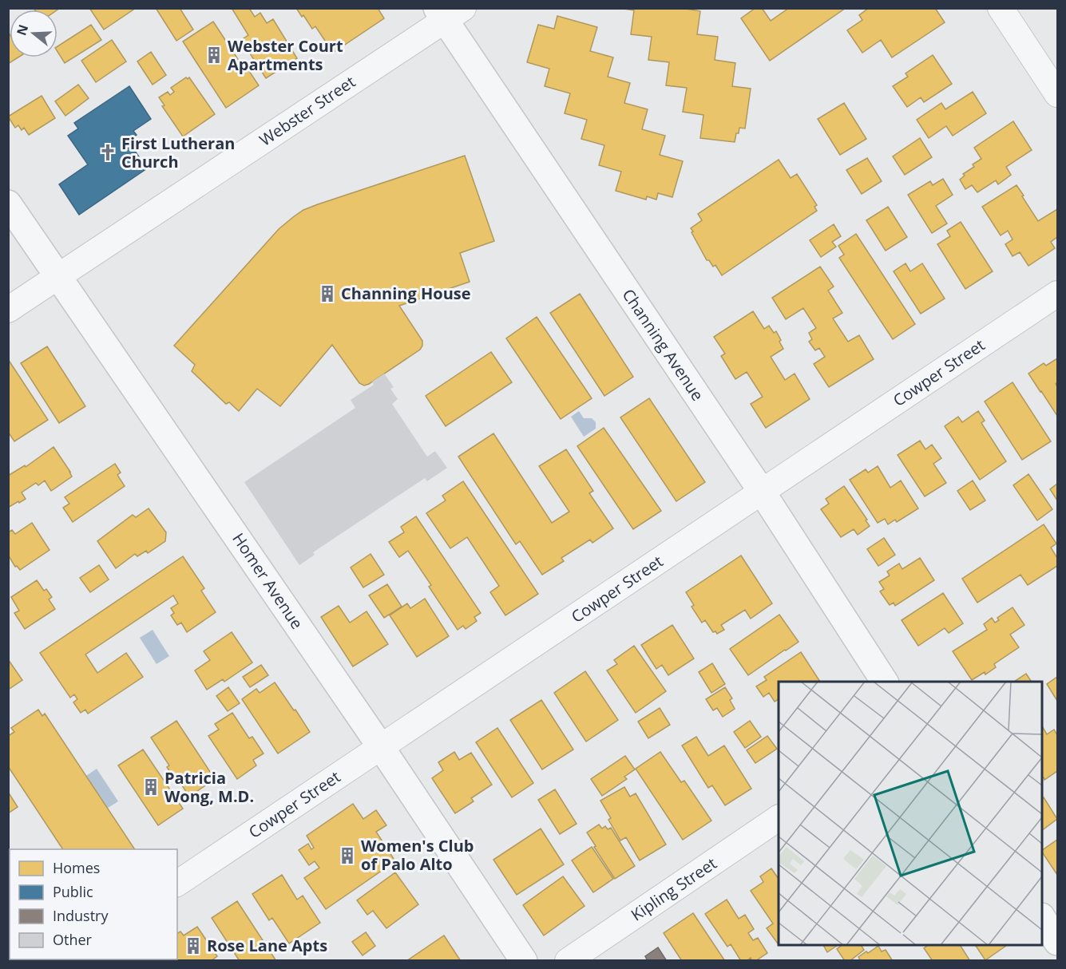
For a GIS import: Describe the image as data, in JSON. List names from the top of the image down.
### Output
{
  "streets": {
    "street": [
      "Webster Street",
      "Channing Avenue",
      "Cowper Street",
      "Homer Avenue",
      "Kipling Street"
    ]
  },
  "crossings": [
    ["Webster Street", "Channing Avenue"],
    ["Webster Street", "Homer Avenue"],
    ["Channing Avenue", "Cowper Street"],
    ["Cowper Street", "Homer Avenue"]
  ],
  "places": {
    "building": [
      "Webster Court Apartments",
      "Channing House",
      "Patricia Wong, M.D.",
      "Women's Club of Palo Alto",
      "Rose Lane Apts"
    ],
    "church": ["First Lutheran Church"]
  },
  "legend": [
    "Homes",
    "Public",
    "Industry",
    "Other"
  ],
  "north": "left"
}
